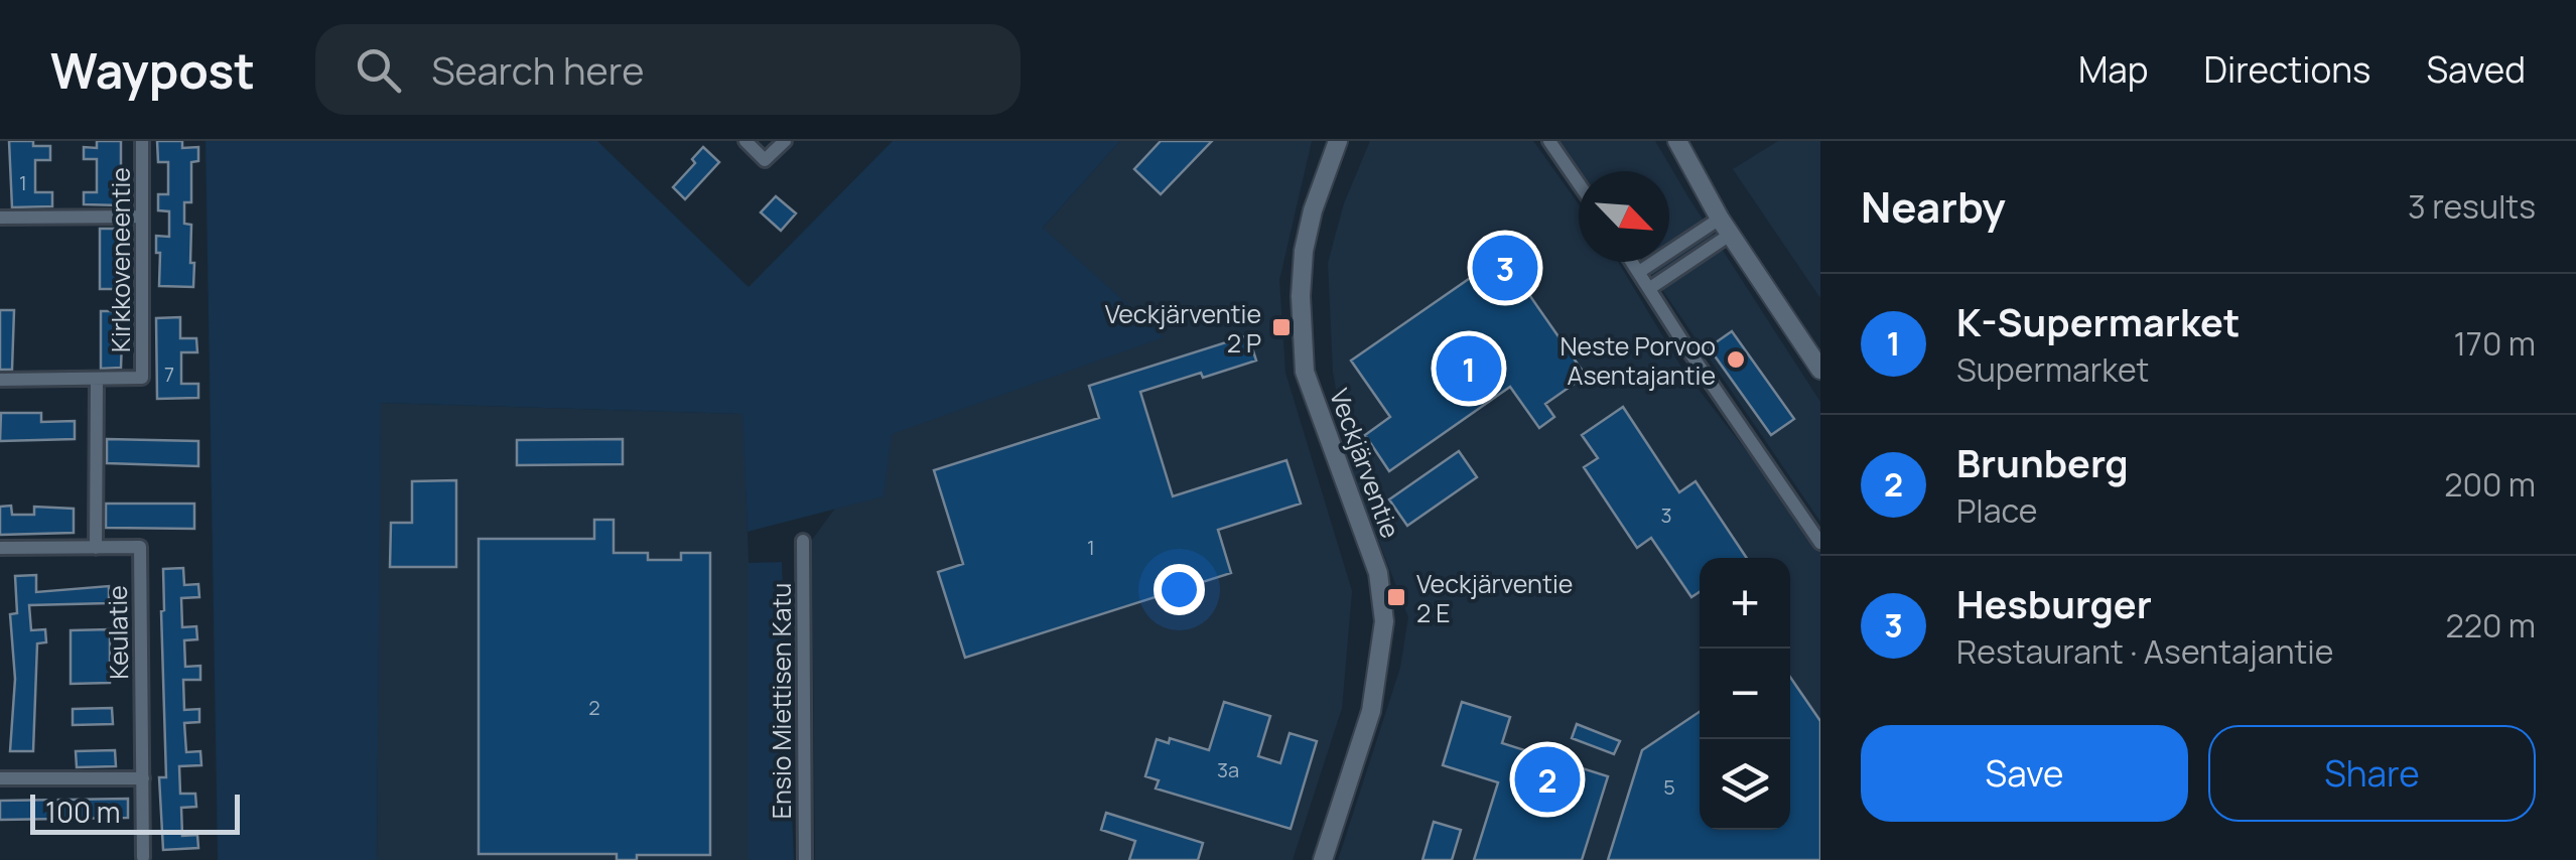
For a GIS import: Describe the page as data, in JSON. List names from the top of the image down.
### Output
{
  "streets": {
    "main road": ["Veckjärventie"],
    "street": ["Kirkkoveneentie", "Keulatie", "Ensio Miettisen Katu"]
  },
  "places": {
    "transit": ["Veckjärventie 2 P", "Veckjärventie 2 E"],
    "other": ["Neste Porvoo Asentajantie"]
  },
  "house_numbers": [
    "1",
    "7",
    "3",
    "1",
    "2",
    "3a",
    "5"
  ],
  "scale_bar": "100 m",
  "north": "bottom right",
  "page": {
    "header": "Waypost",
    "search": "Search here",
    "nav": ["Map", "Directions", "Saved"],
    "heading": ["Nearby", "3 results"],
    "pins": ["3", "1", "2"],
    "list": [
      {
        "mark": "1",
        "name": "K-Supermarket",
        "note": "Supermarket",
        "value": "170 m"
      },
      {
        "mark": "2",
        "name": "Brunberg",
        "note": "Place",
        "value": "200 m"
      },
      {
        "mark": "3",
        "name": "Hesburger",
        "note": "Restaurant · Asentajantie",
        "value": "220 m"
      }
    ],
    "map_buttons": ["+", "−"],
    "buttons": ["Save", "Share"],
    "scale": "100 m"
  }
}
